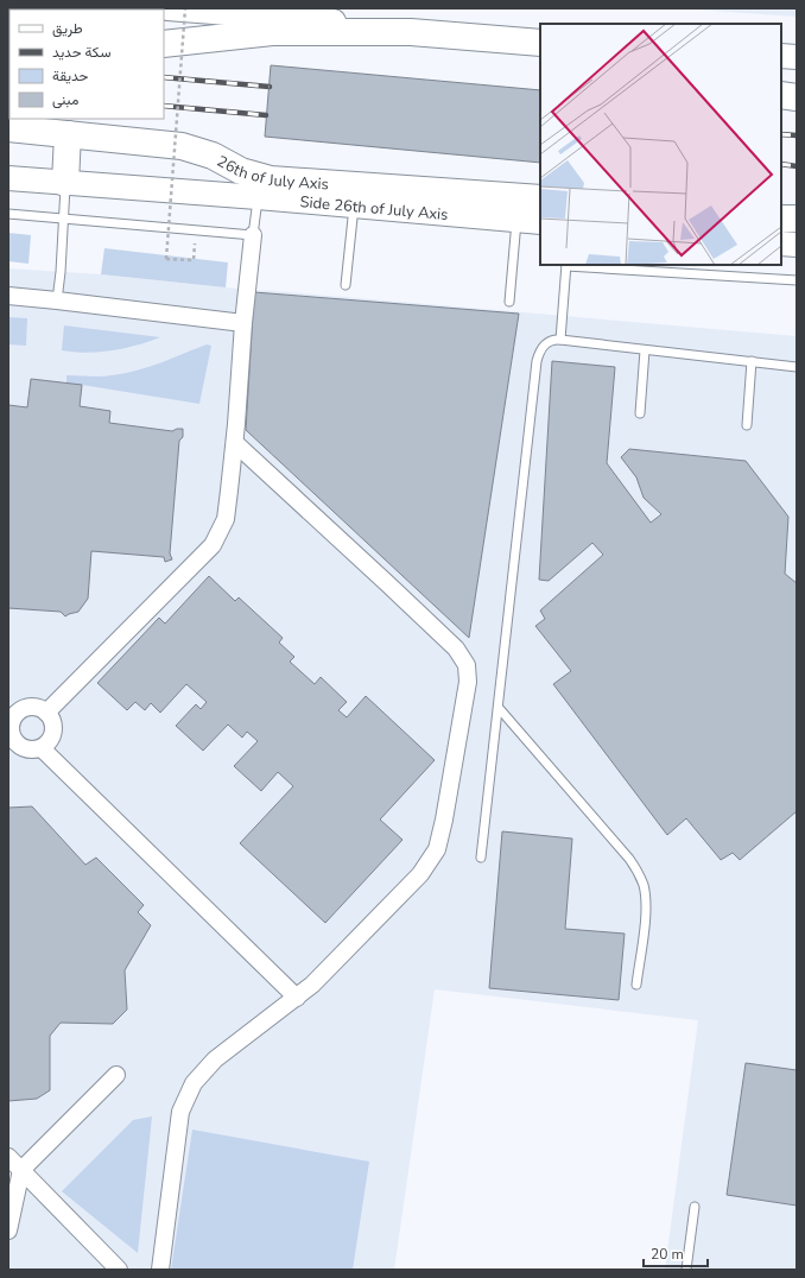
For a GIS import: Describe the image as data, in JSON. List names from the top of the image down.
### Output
{
  "streets": {
    "highway": ["26th of July Axis"],
    "main road": ["Side 26th of July Axis"]
  },
  "crossings": [
    ["26th of July Axis", "Side 26th of July Axis"]
  ],
  "legend": [
    "طريق",
    "سكة حديد",
    "حديقة",
    "مبنى"
  ],
  "scale_bar": "20 m"
}
